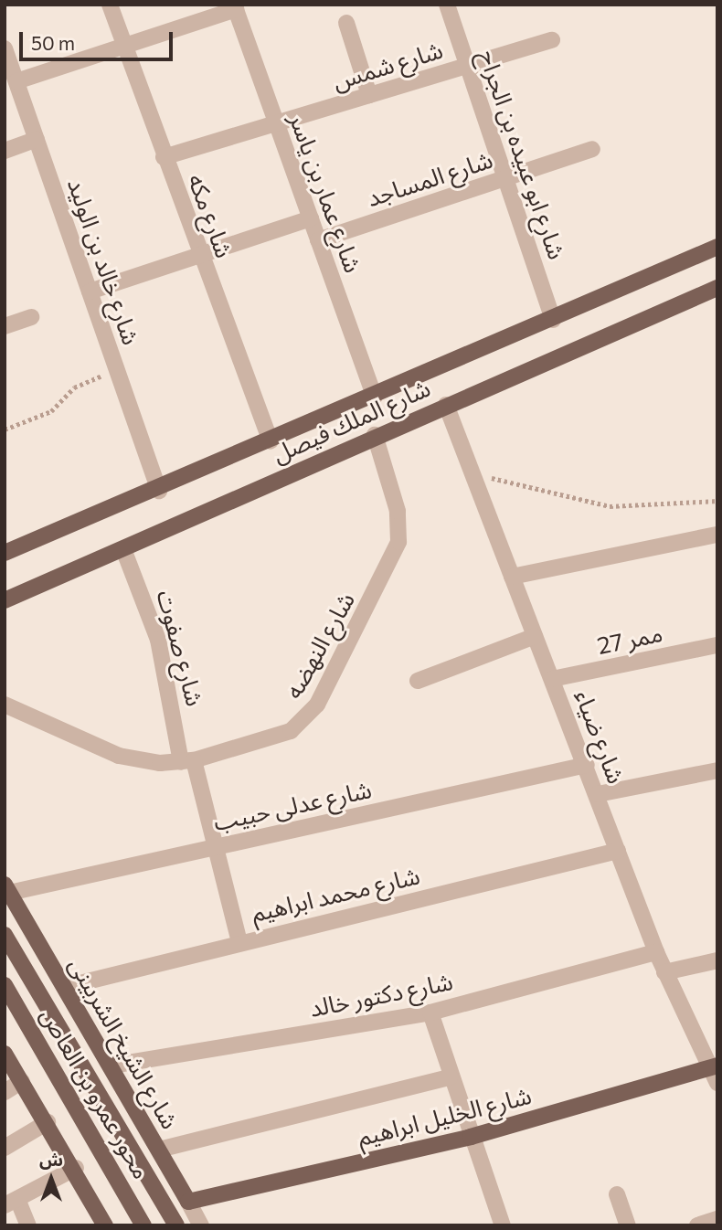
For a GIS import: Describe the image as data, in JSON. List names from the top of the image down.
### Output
{
  "streets": {
    "main road": [
      "شارع الملك فيصل",
      "شارع الشيخ الشربينى",
      "محور عمرو بن العاص",
      "شارع الخليل ابراهيم"
    ],
    "street": [
      "شارع شمس",
      "شارع ابو عبيده بن الجراح",
      "شارع المساجد",
      "شارع عمار بن ياسر",
      "شارع مكه",
      "شارع خالد بن الوليد",
      "ممر 27",
      "شارع النهضه",
      "شارع صفوت",
      "شارع ضياء",
      "شارع عدلى حبيب",
      "شارع محمد ابراهيم",
      "شارع دكتور خالد"
    ]
  },
  "crossings": [
    ["شارع شمس", "شارع ابو عبيده بن الجراح"],
    ["شارع شمس", "شارع عمار بن ياسر"],
    ["شارع شمس", "شارع مكه"],
    ["شارع ابو عبيده بن الجراح", "شارع المساجد"],
    ["شارع ابو عبيده بن الجراح", "شارع الملك فيصل"],
    ["شارع المساجد", "شارع عمار بن ياسر"],
    ["شارع عمار بن ياسر", "شارع الملك فيصل"],
    ["شارع مكه", "شارع الملك فيصل"],
    ["شارع خالد بن الوليد", "شارع الملك فيصل"],
    ["شارع الملك فيصل", "شارع النهضه"],
    ["شارع الملك فيصل", "شارع صفوت"],
    ["شارع الملك فيصل", "شارع ضياء"],
    ["ممر 27", "شارع ضياء"],
    ["شارع النهضه", "شارع صفوت"],
    ["شارع صفوت", "شارع عدلى حبيب"],
    ["شارع صفوت", "شارع محمد ابراهيم"],
    ["شارع ضياء", "شارع عدلى حبيب"],
    ["شارع ضياء", "شارع محمد ابراهيم"],
    ["شارع ضياء", "شارع دكتور خالد"],
    ["شارع ضياء", "شارع الخليل ابراهيم"],
    ["شارع عدلى حبيب", "شارع الشيخ الشربينى"],
    ["شارع محمد ابراهيم", "شارع الشيخ الشربينى"],
    ["شارع دكتور خالد", "شارع الشيخ الشربينى"],
    ["شارع الشيخ الشربينى", "شارع الخليل ابراهيم"]
  ],
  "scale_bar": "50 m",
  "north": "top"
}
